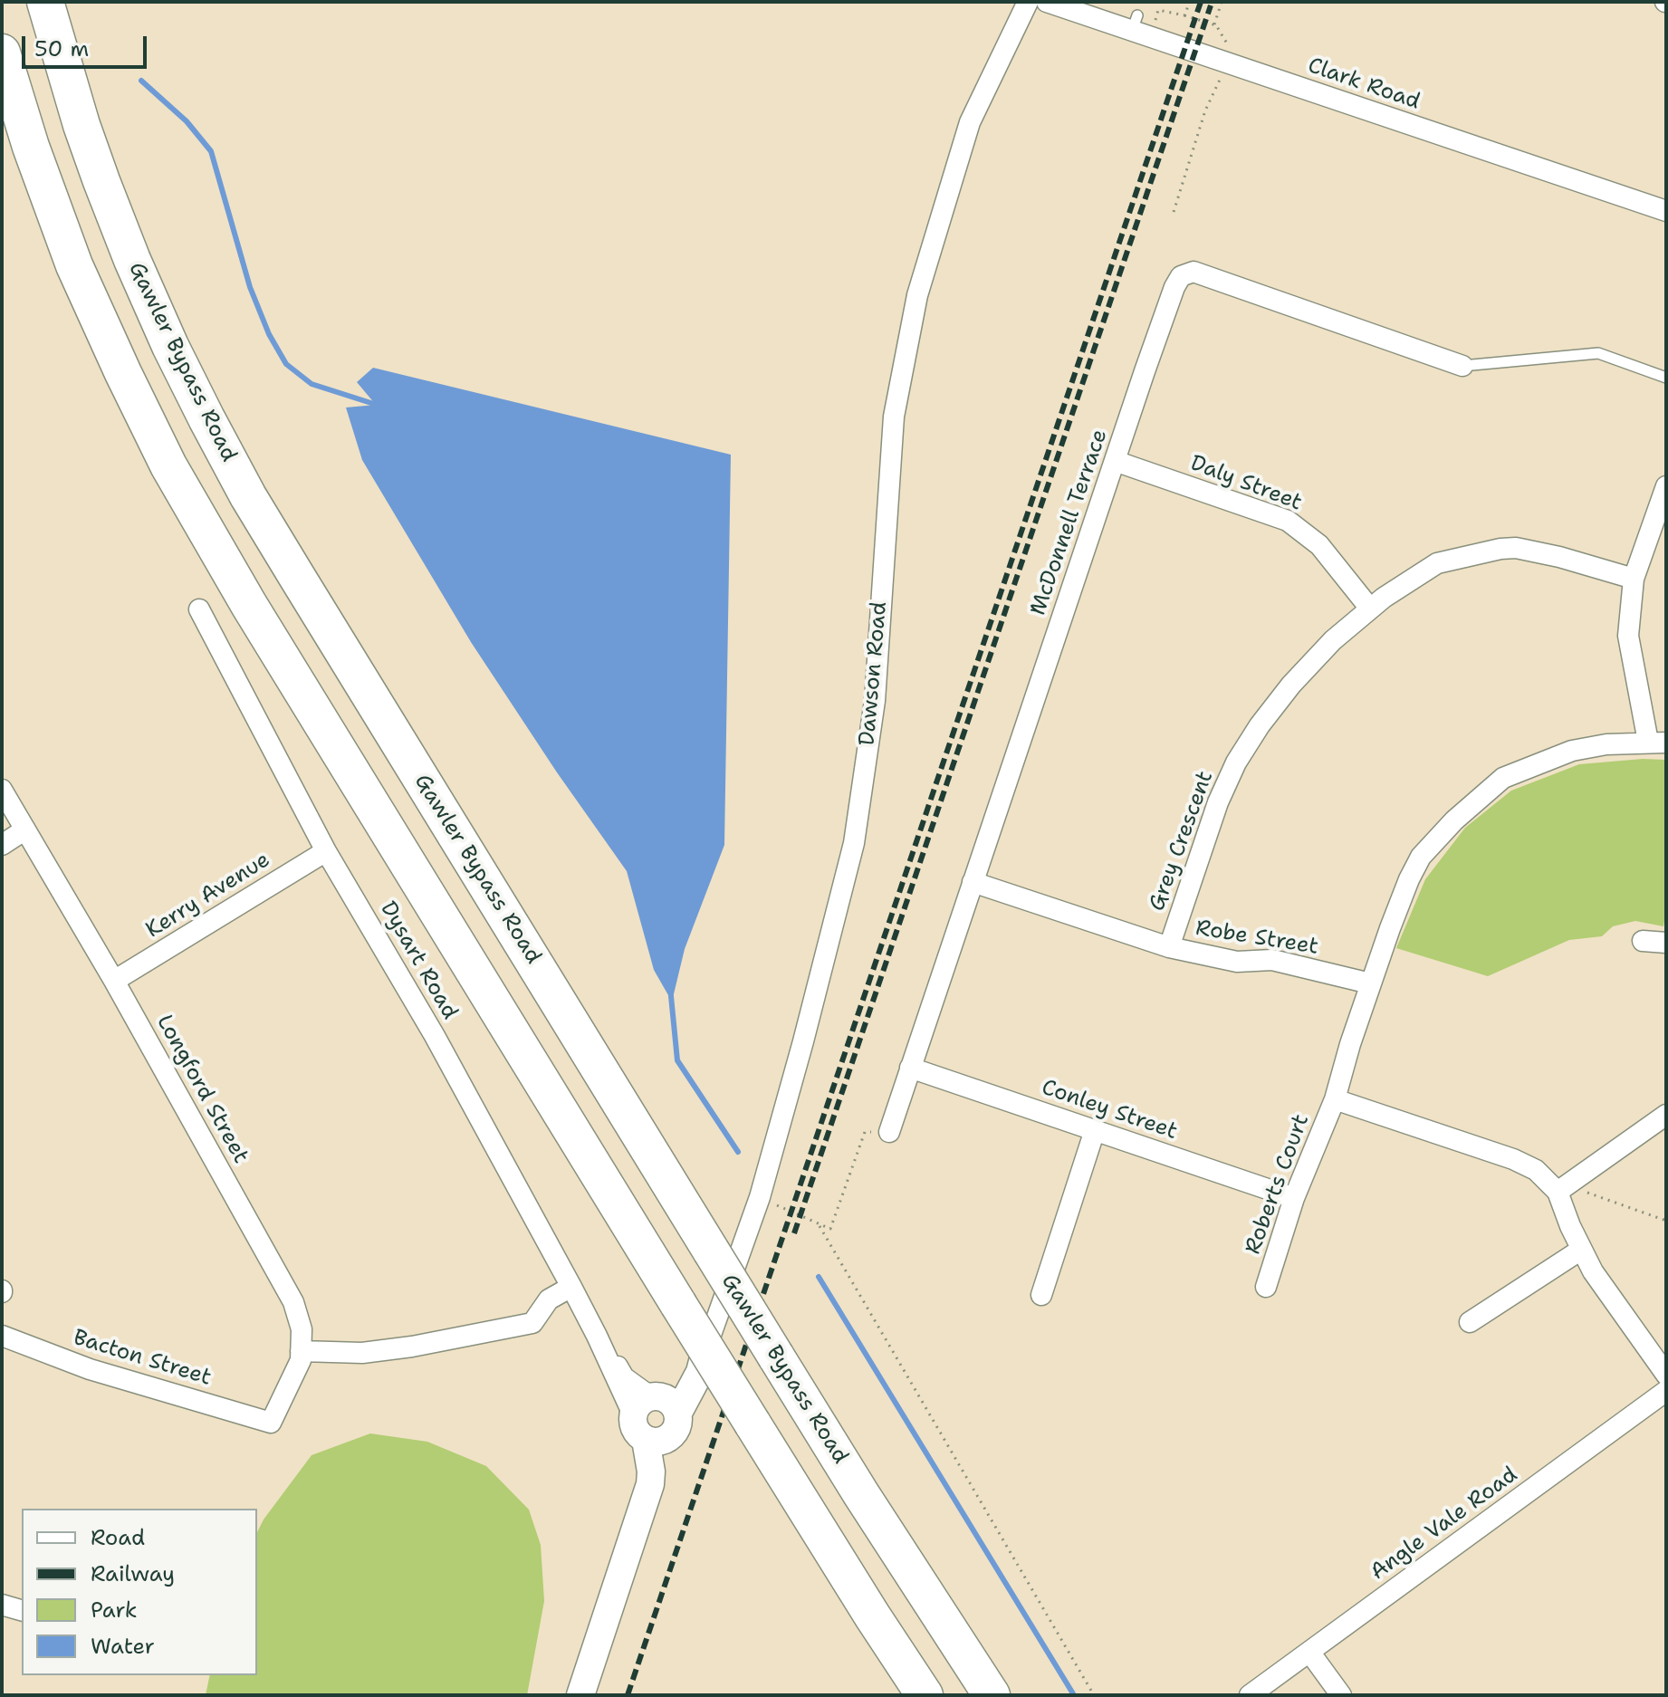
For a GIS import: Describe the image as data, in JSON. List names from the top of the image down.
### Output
{
  "streets": {
    "highway": ["Gawler Bypass Road"],
    "street": [
      "Clark Road",
      "Daly Street",
      "McDonnell Terrace",
      "Dawson Road",
      "Grey Crescent",
      "Kerry Avenue",
      "Robe Street",
      "Dysart Road",
      "Longford Street",
      "Conley Street",
      "Roberts Court",
      "Bacton Street",
      "Angle Vale Road"
    ]
  },
  "crossings": [
    ["Daly Street", "McDonnell Terrace"],
    ["Daly Street", "Grey Crescent"],
    ["McDonnell Terrace", "Robe Street"],
    ["McDonnell Terrace", "Conley Street"],
    ["Dawson Road", "Dysart Road"],
    ["Grey Crescent", "Robe Street"],
    ["Kerry Avenue", "Dysart Road"],
    ["Kerry Avenue", "Longford Street"],
    ["Robe Street", "Roberts Court"],
    ["Longford Street", "Bacton Street"],
    ["Conley Street", "Roberts Court"]
  ],
  "legend": [
    "Road",
    "Railway",
    "Park",
    "Water"
  ],
  "scale_bar": "50 m"
}
